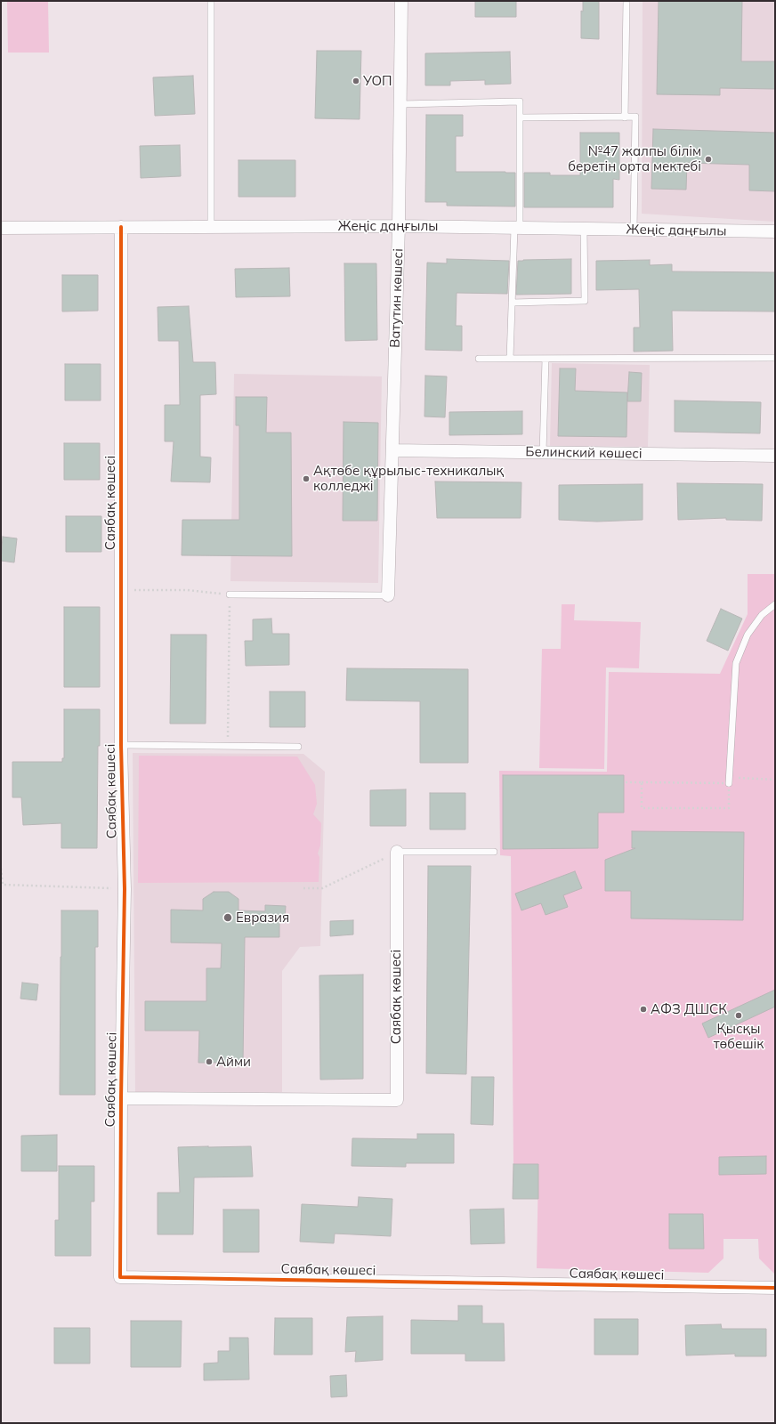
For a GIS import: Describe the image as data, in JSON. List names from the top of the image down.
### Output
{
  "streets": {
    "street": [
      "Жеңіс даңғылы",
      "Ватутин көшесі",
      "Белинский көшесі",
      "Саябақ көшесі"
    ]
  },
  "crossings": [
    ["Жеңіс даңғылы", "Ватутин көшесі"],
    ["Жеңіс даңғылы", "Саябақ көшесі"],
    ["Ватутин көшесі", "Белинский көшесі"]
  ],
  "places": [
    "УОП",
    "№47 жалпы білім беретін орта мектебі",
    "Ақтөбе құрылыс-техникалық колледжі",
    "Евразия",
    "АФЗ ДШСК",
    "Қысқы төбешік",
    "Айми"
  ]
}
